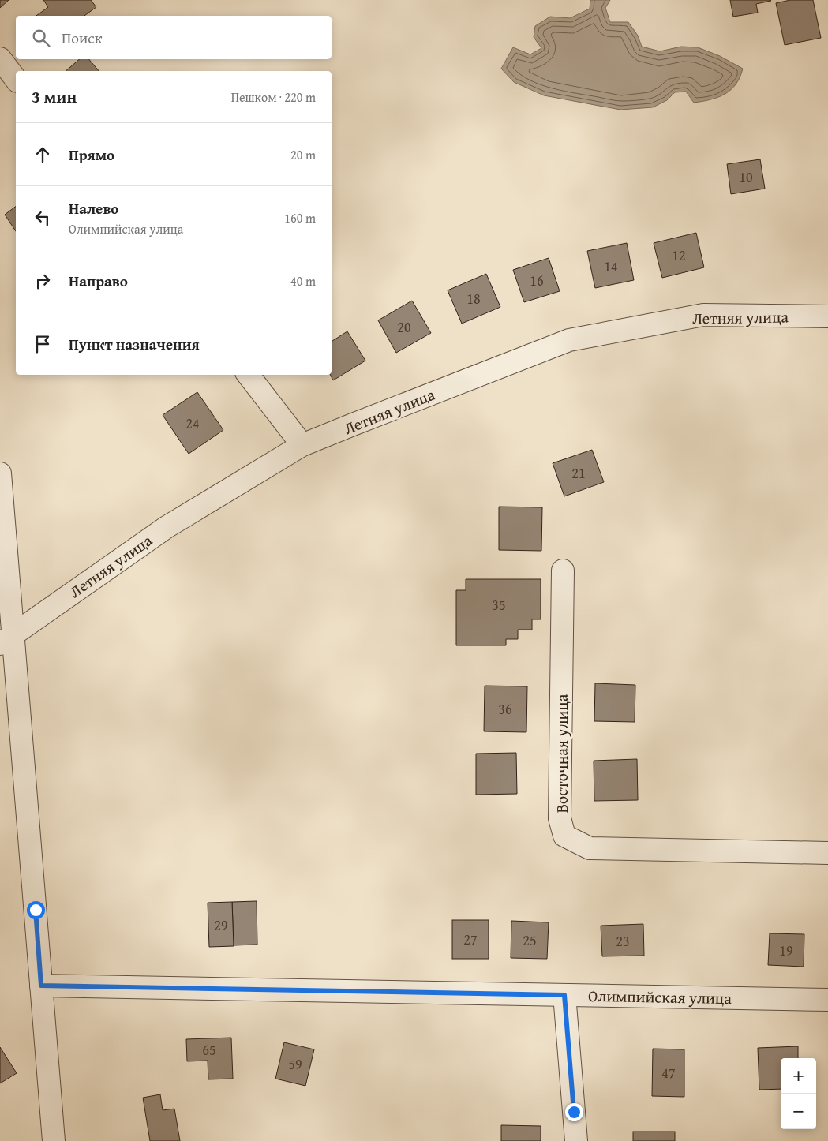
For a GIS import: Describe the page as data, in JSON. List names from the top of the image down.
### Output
{
  "streets": {
    "street": ["Летняя улица", "Восточная улица", "Олимпийская улица"]
  },
  "house_numbers": [
    "10",
    "12",
    "14",
    "16",
    "18",
    "20",
    "24",
    "21",
    "35",
    "36",
    "29",
    "27",
    "25",
    "23",
    "19",
    "65",
    "59",
    "47"
  ],
  "page": {
    "search": "Поиск",
    "heading": ["3 мин", "Пешком · 220 m"],
    "list": [
      ["Прямо", "20 m"],
      ["Налево", "Олимпийская улица", "160 m"],
      ["Направо", "40 m"],
      "Пункт назначения"
    ],
    "map_buttons": ["+", "−"]
  }
}
